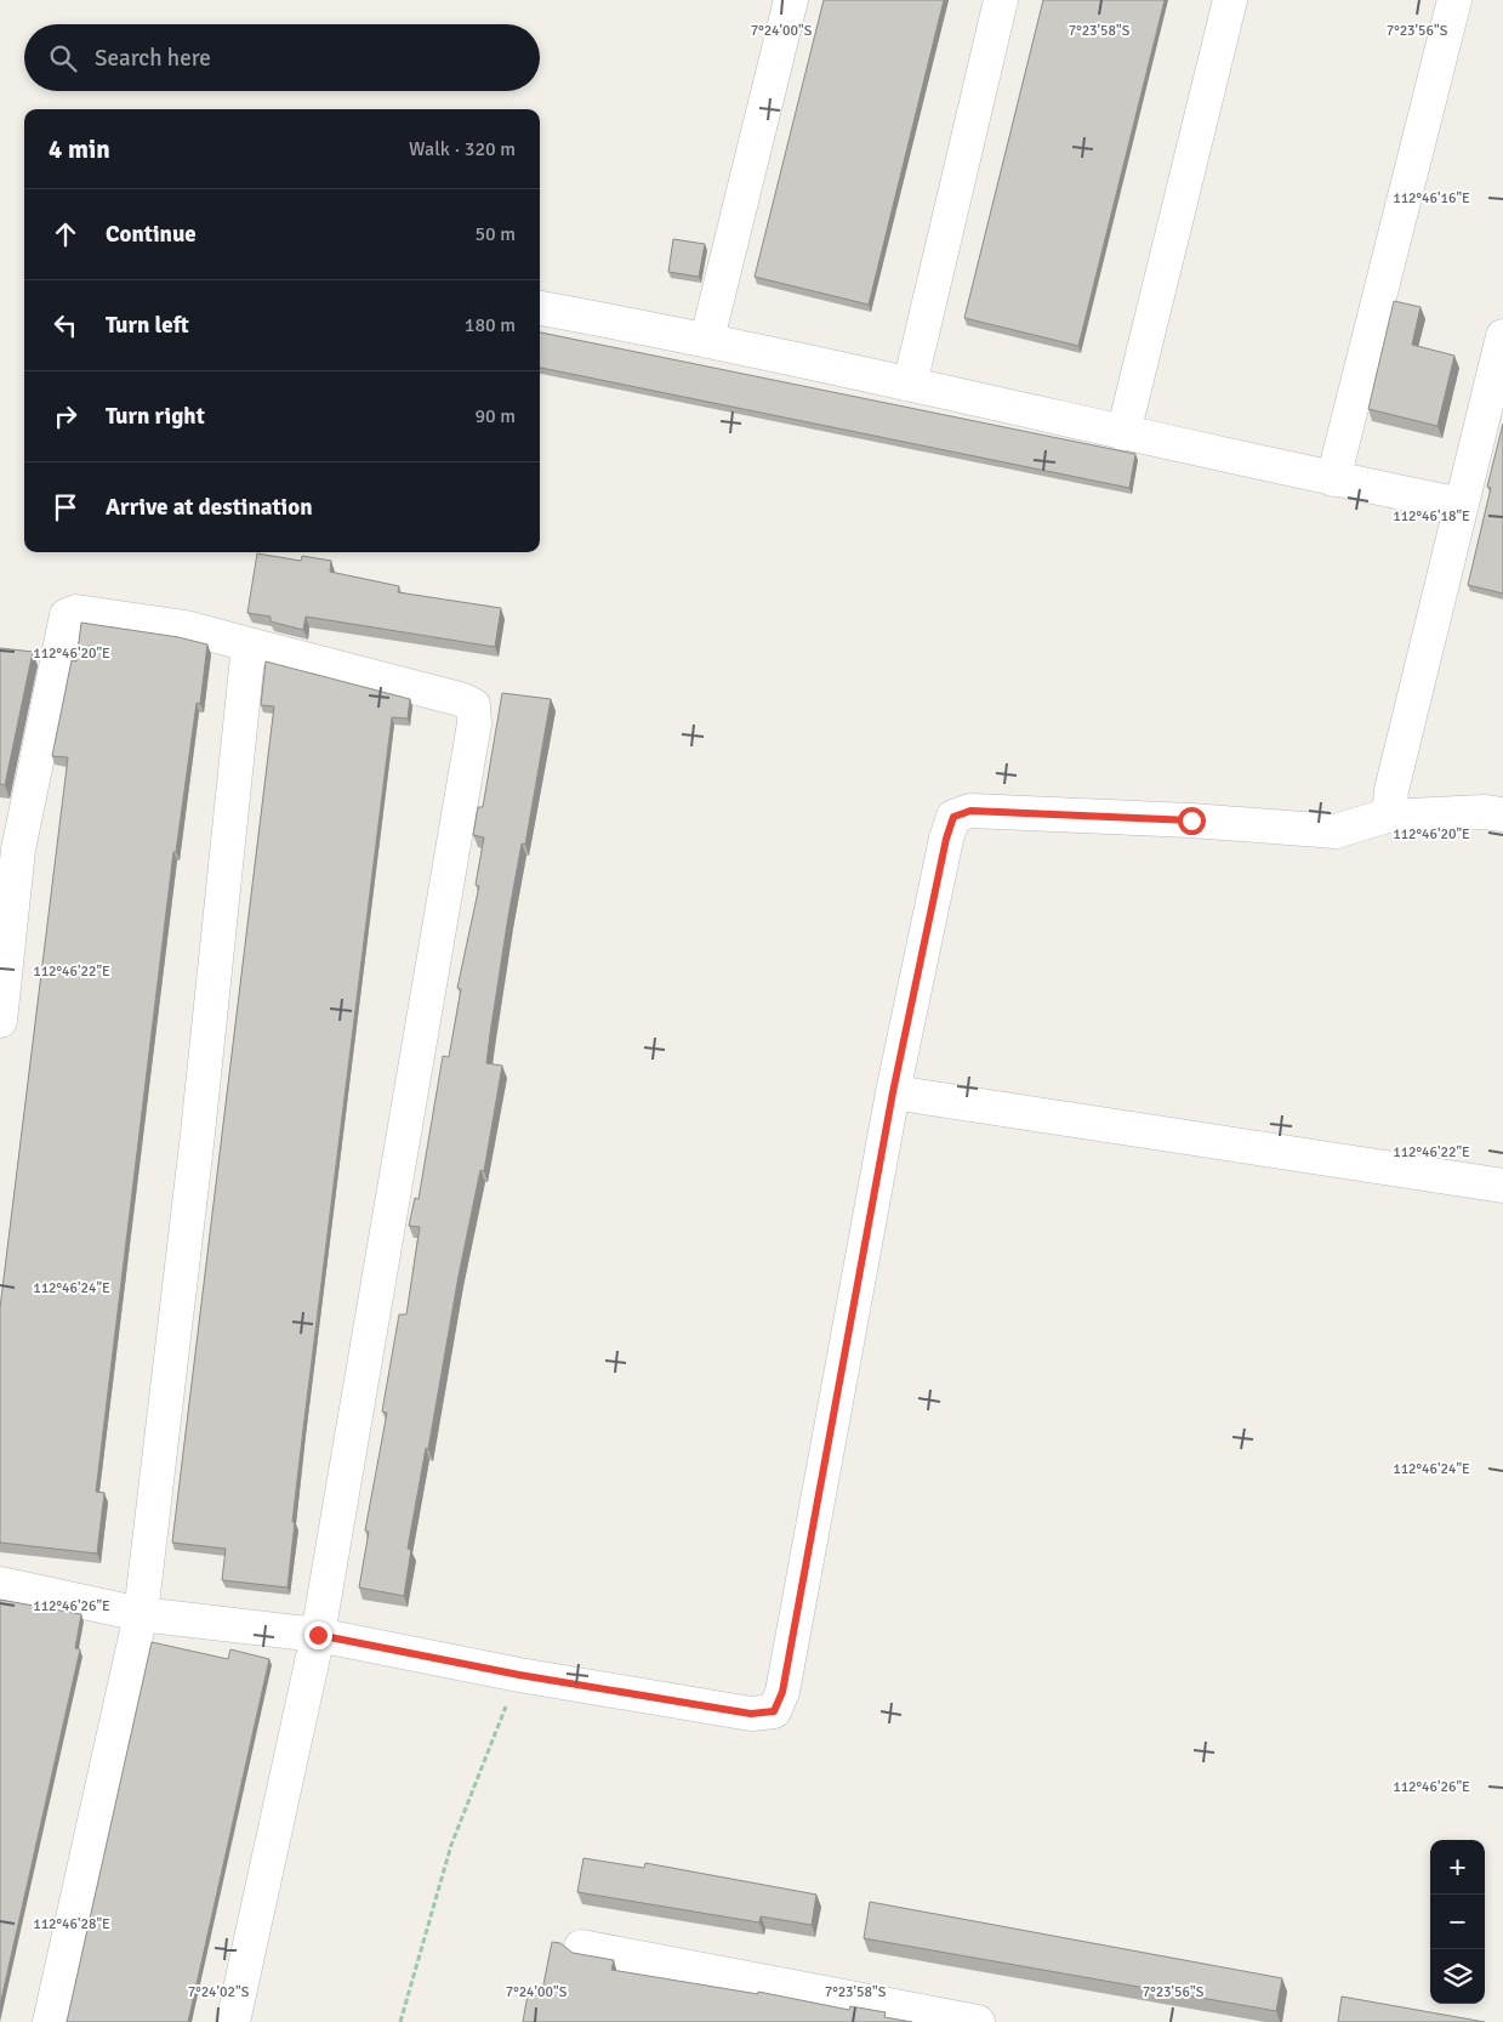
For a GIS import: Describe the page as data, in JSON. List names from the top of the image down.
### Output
{
  "page": {
    "search": "Search here",
    "heading": ["4 min", "Walk · 320 m"],
    "list": [
      ["Continue", "50 m"],
      ["Turn left", "180 m"],
      ["Turn right", "90 m"],
      "Arrive at destination"
    ],
    "map_buttons": ["+", "−"]
  },
  "coordinates": [
    "7°24'00\"S",
    "7°23'58\"S",
    "7°23'56\"S",
    "112°46'16\"E",
    "112°46'18\"E",
    "112°46'20\"E",
    "112°46'22\"E",
    "112°46'24\"E",
    "112°46'26\"E",
    "112°46'28\"E",
    "7°24'02\"S"
  ]
}
